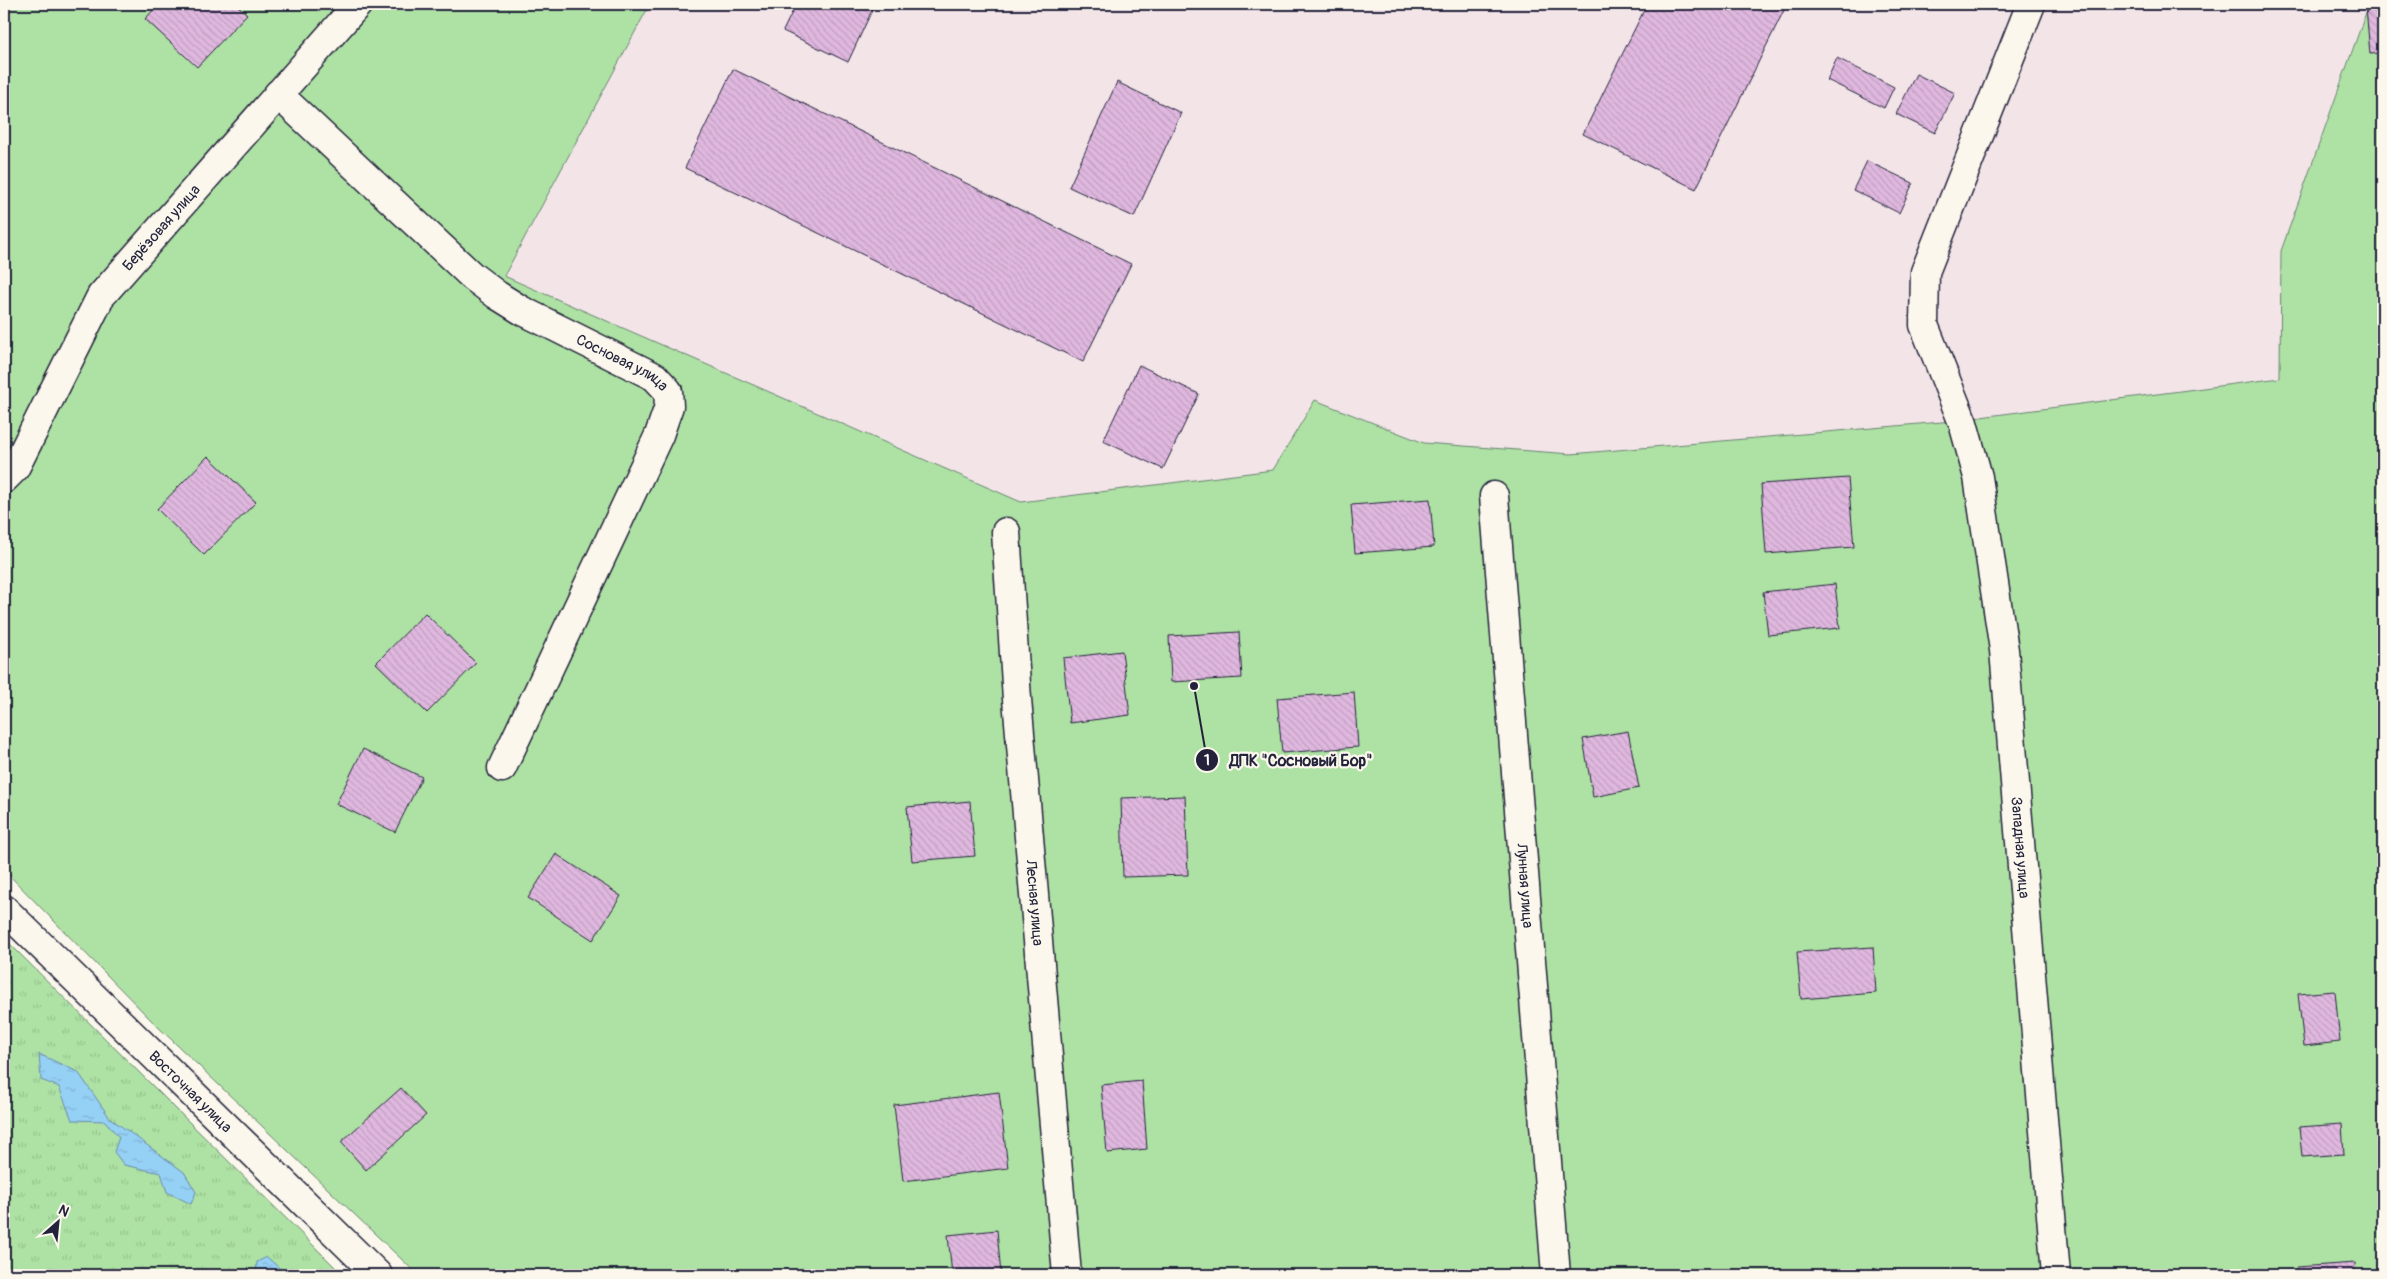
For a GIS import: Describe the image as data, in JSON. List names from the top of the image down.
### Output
{
  "streets": {
    "street": [
      "Берёзовая улица",
      "Сосновая улица",
      "Западная улица",
      "Лунная улица",
      "Лесная улица",
      "Восточная улица"
    ]
  },
  "crossings": [
    ["Берёзовая улица", "Сосновая улица"]
  ],
  "places": ["ДПК \"Сосновый Бор\""],
  "north": "top right"
}
